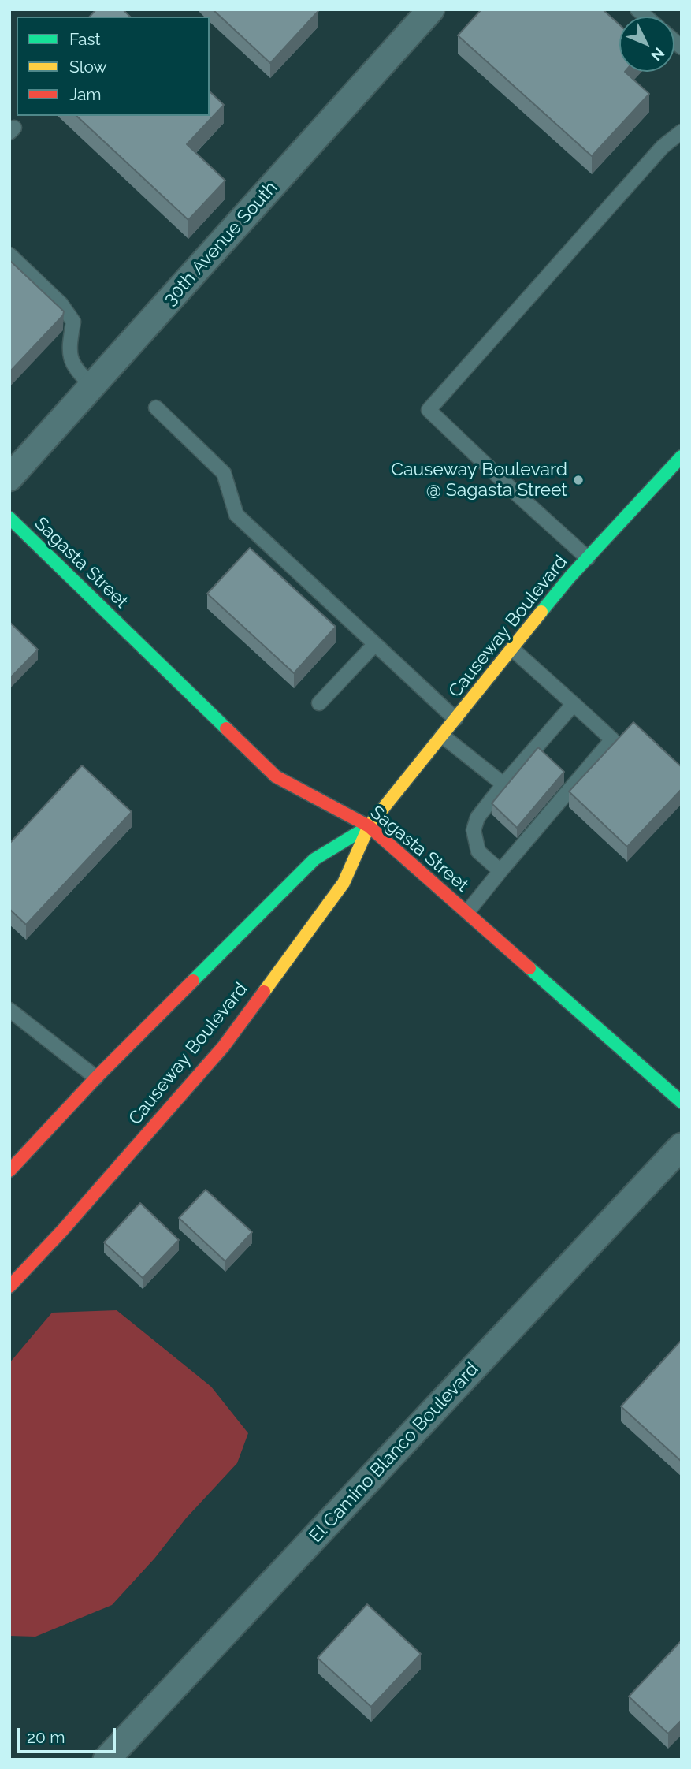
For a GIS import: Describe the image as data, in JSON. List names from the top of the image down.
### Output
{
  "streets": {
    "main road": ["Sagasta Street", "Causeway Boulevard"],
    "street": ["30th Avenue South", "El Camino Blanco Boulevard"]
  },
  "crossings": [
    ["Sagasta Street", "Causeway Boulevard"]
  ],
  "places": ["Causeway Boulevard @ Sagasta Street"],
  "legend": ["Fast", "Slow", "Jam"],
  "scale_bar": "20 m",
  "north": "bottom right"
}
